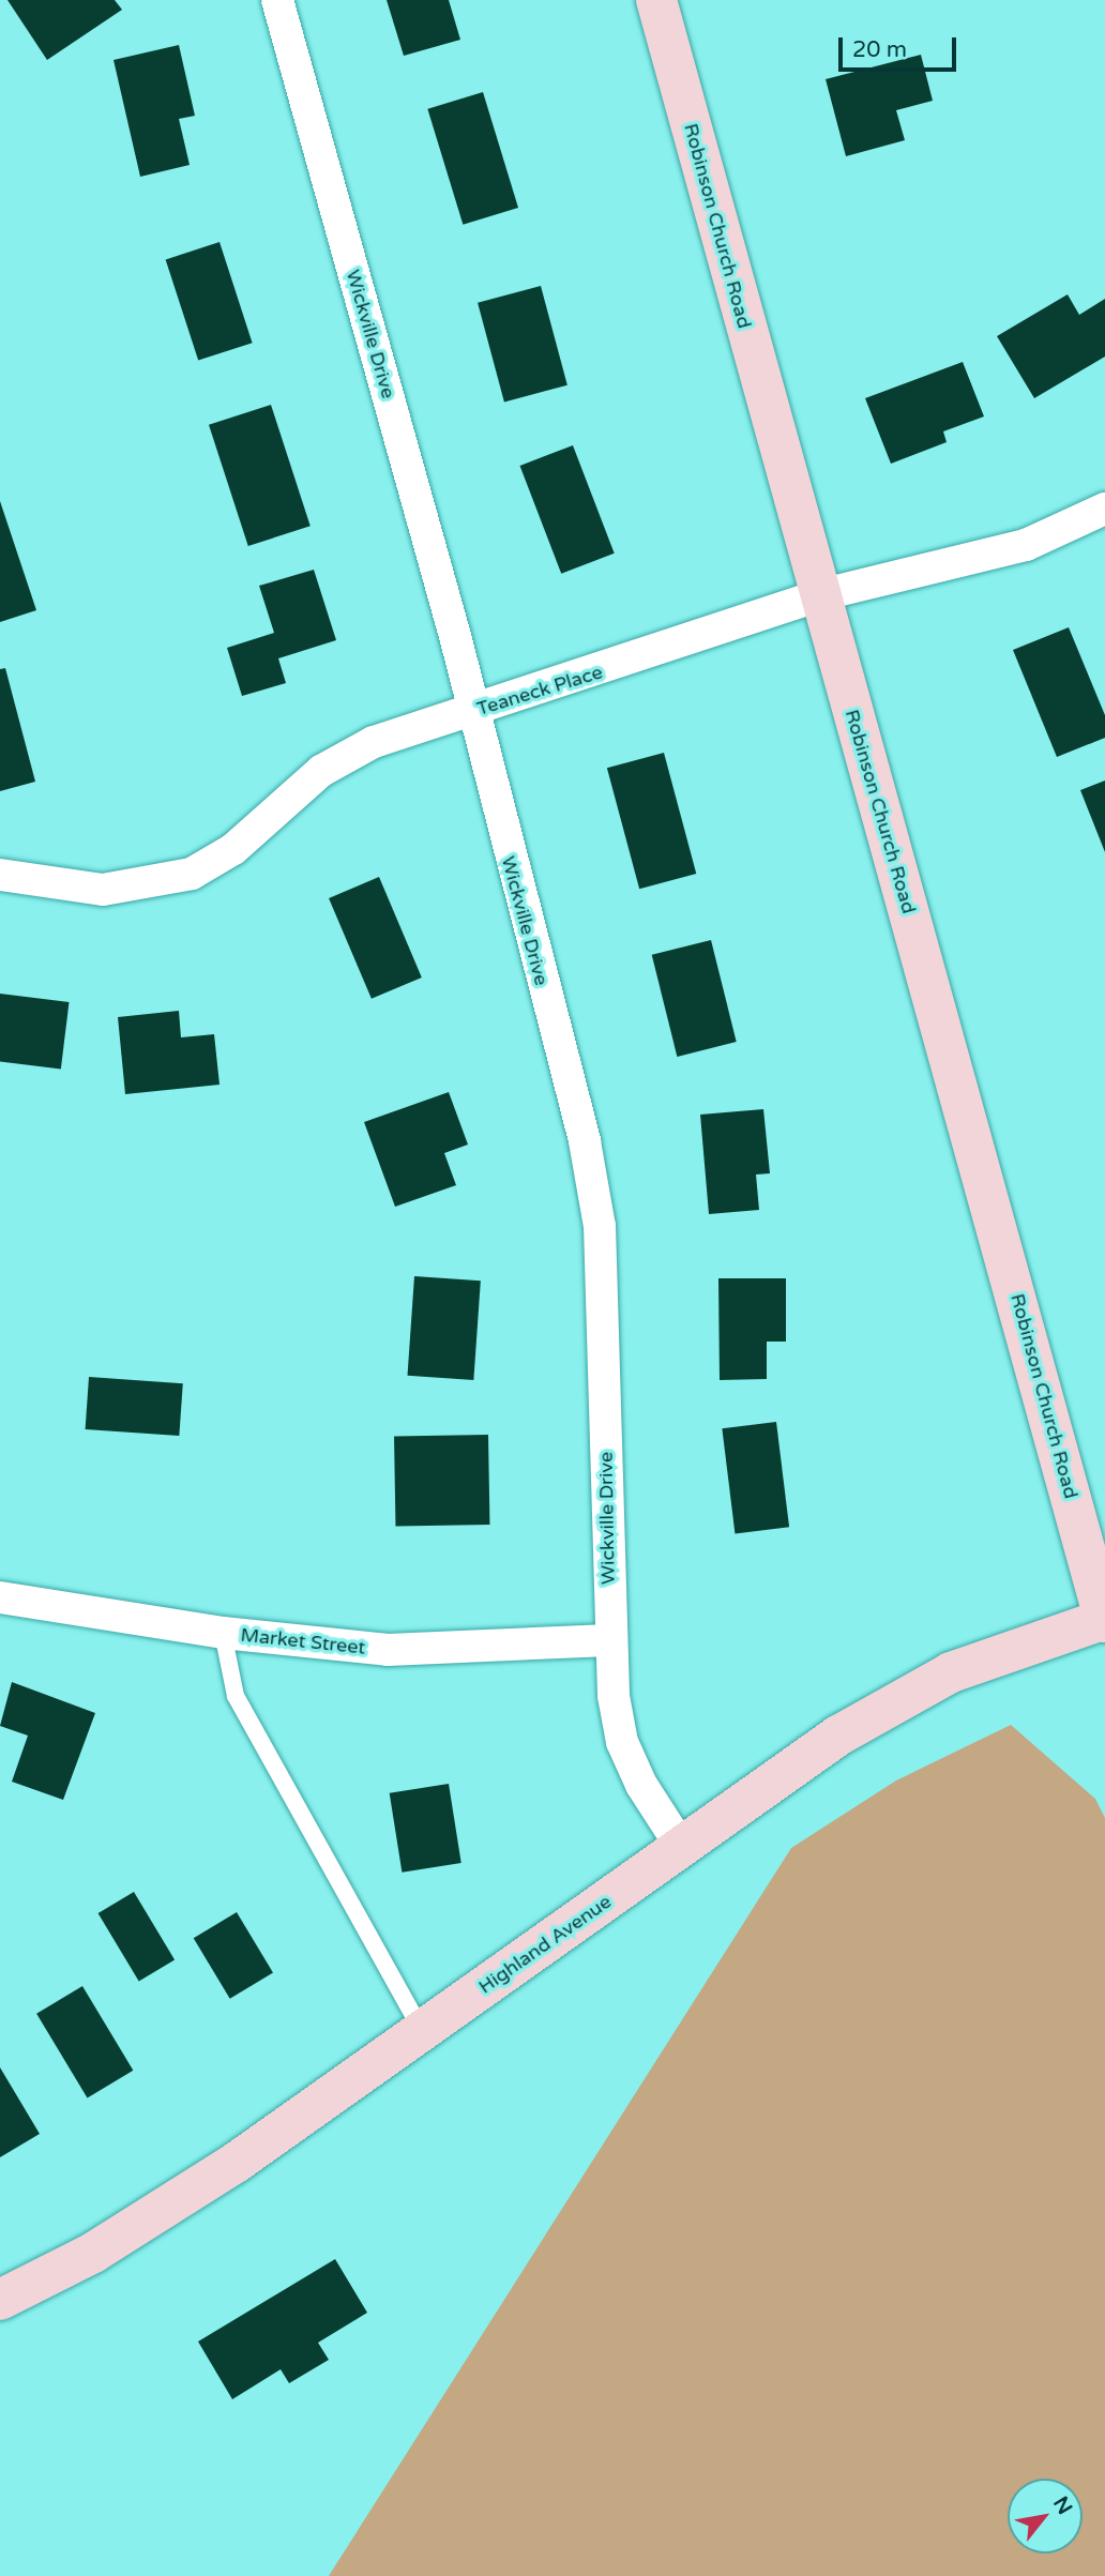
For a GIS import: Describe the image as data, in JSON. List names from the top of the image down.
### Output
{
  "streets": {
    "street": [
      "Robinson Church Road",
      "Wickville Drive",
      "Teaneck Place",
      "Market Street",
      "Highland Avenue"
    ]
  },
  "crossings": [
    ["Robinson Church Road", "Teaneck Place"],
    ["Robinson Church Road", "Highland Avenue"],
    ["Wickville Drive", "Teaneck Place"],
    ["Wickville Drive", "Market Street"],
    ["Wickville Drive", "Highland Avenue"]
  ],
  "scale_bar": "20 m",
  "north": "top right"
}
